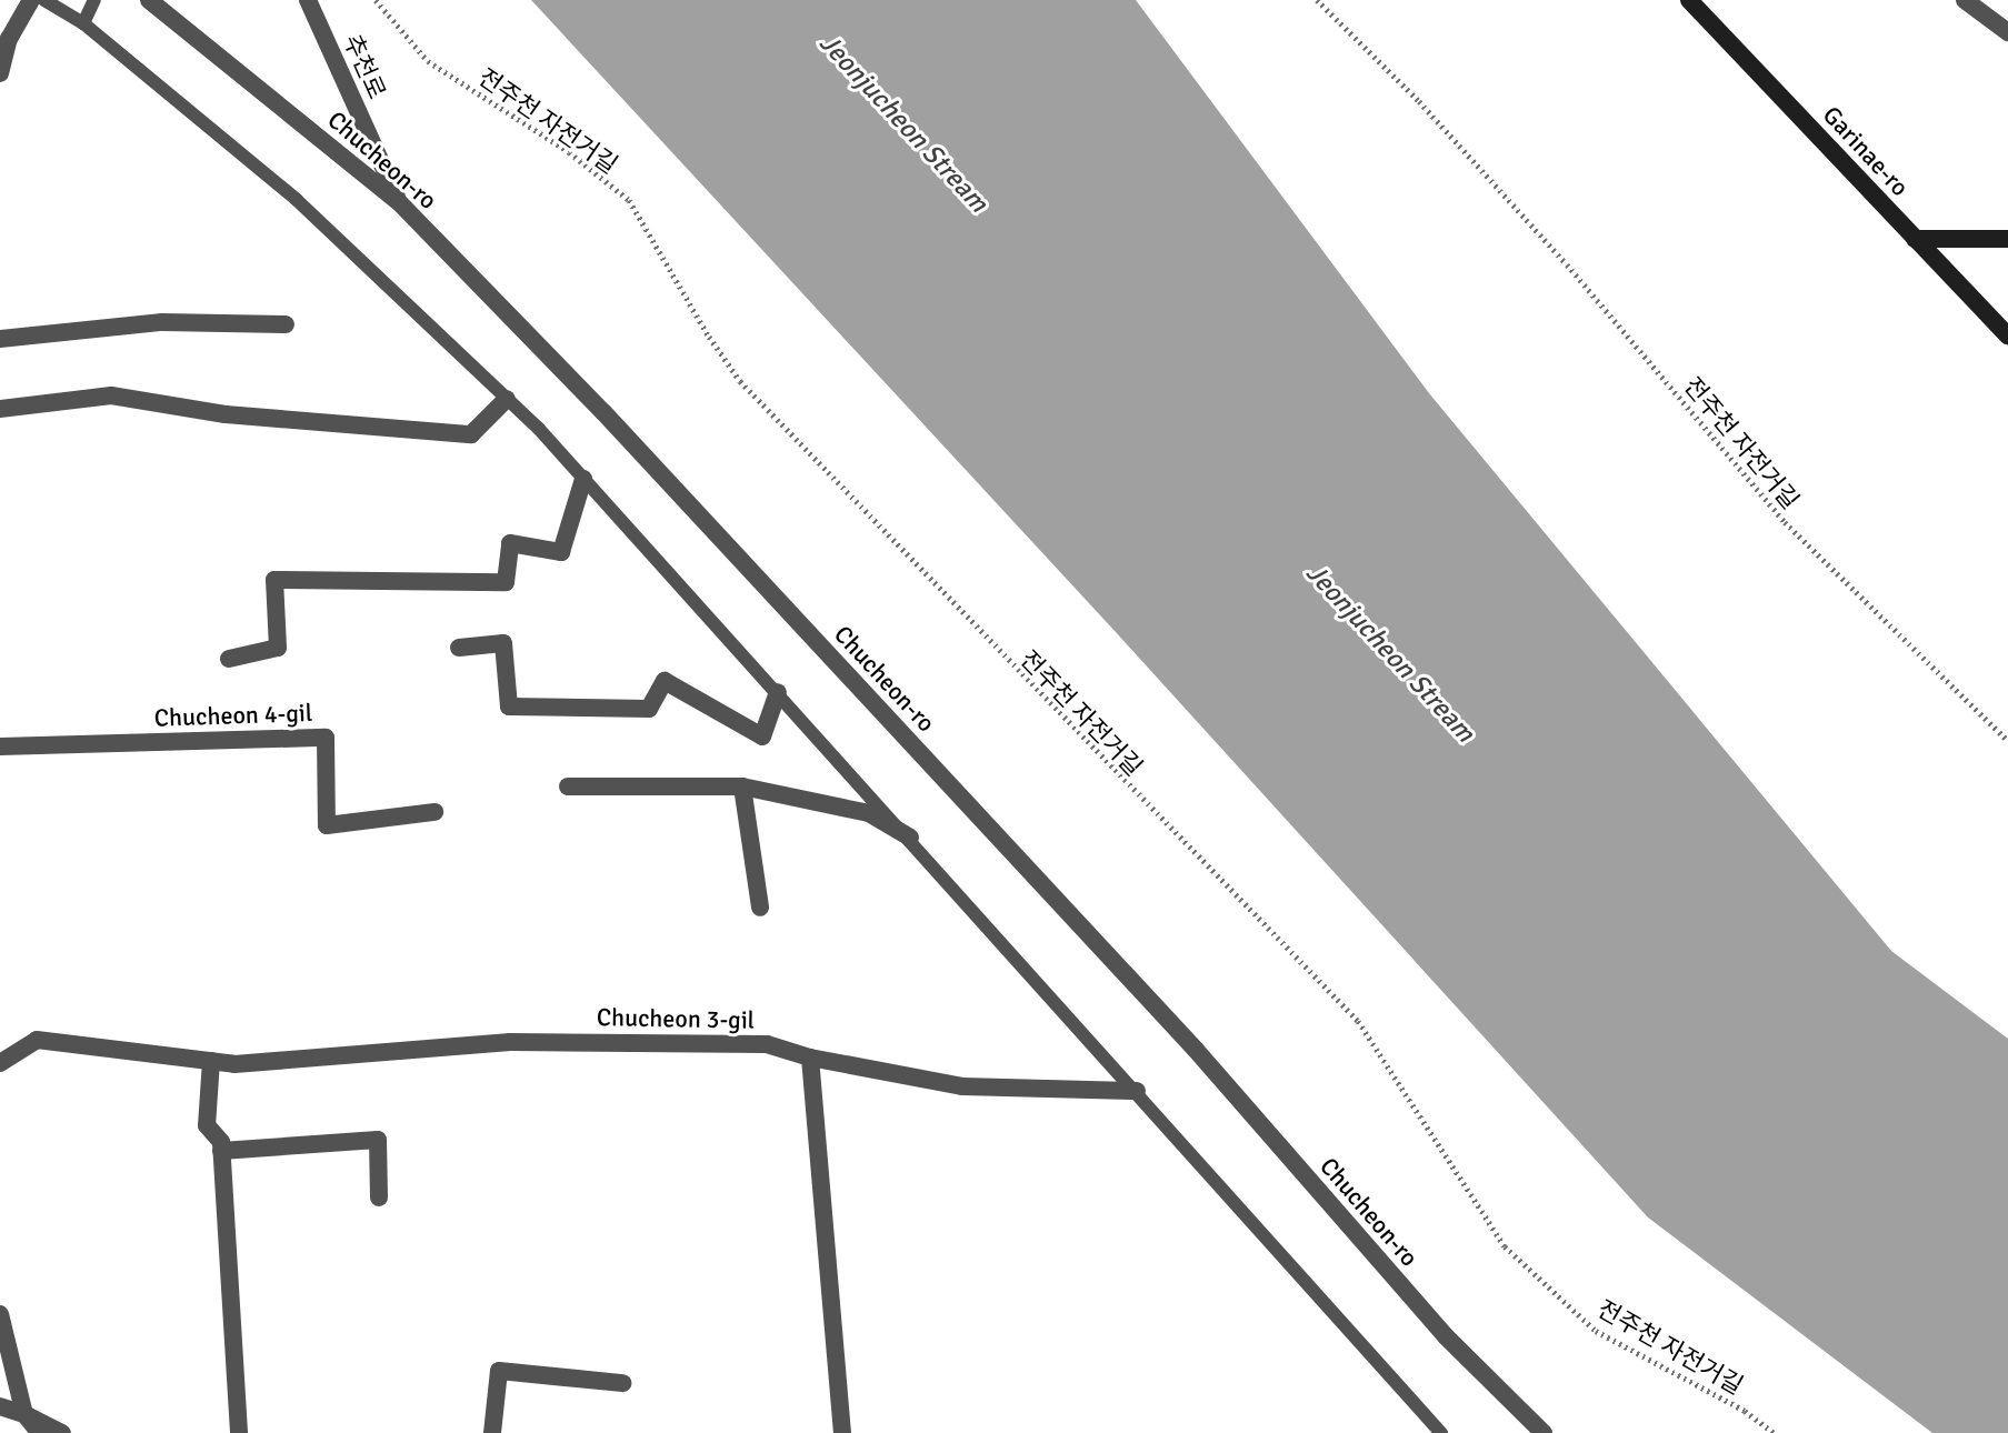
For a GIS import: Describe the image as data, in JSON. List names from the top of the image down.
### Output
{
  "streets": {
    "street": [
      "추천로",
      "Garinae-ro",
      "Chucheon-ro",
      "Chucheon 4-gil",
      "Chucheon 3-gil"
    ],
    "path": ["전주천 자전거길"]
  },
  "crossings": [
    ["추천로", "Chucheon-ro"]
  ],
  "water": ["Jeonjucheon Stream"]
}
